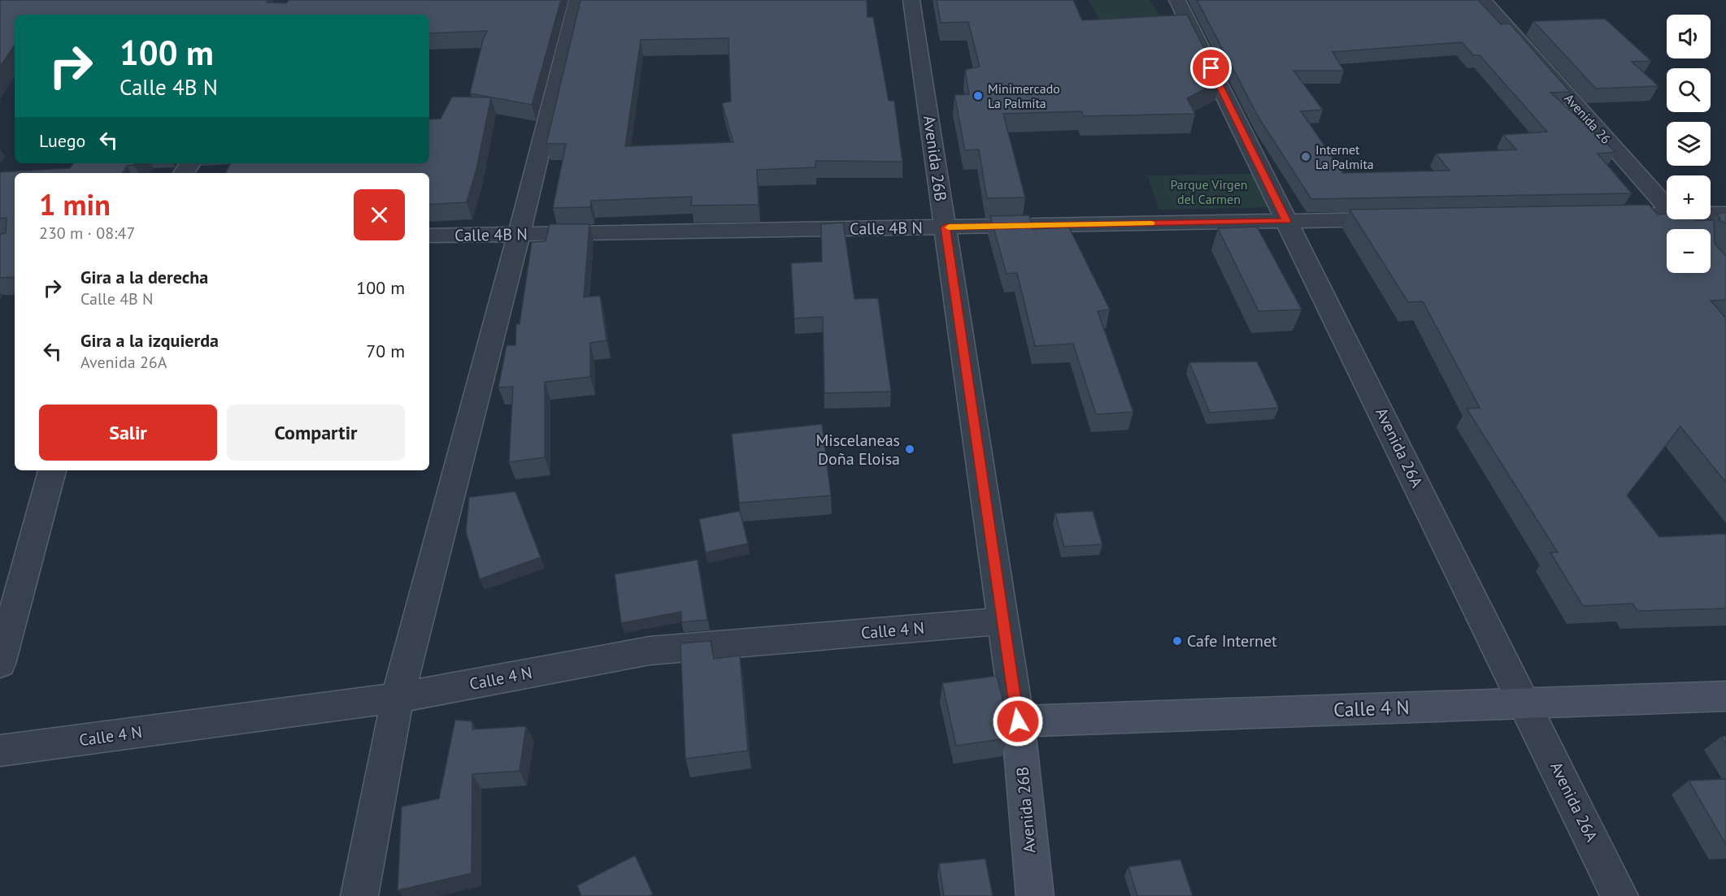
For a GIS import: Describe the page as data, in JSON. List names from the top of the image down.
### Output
{
  "streets": {
    "street": [
      "Avenida 26",
      "Avenida 26B",
      "Calle 4B N",
      "Avenida 26A",
      "Calle 4 N"
    ]
  },
  "crossings": [
    ["Avenida 26B", "Calle 4B N"],
    ["Avenida 26B", "Calle 4 N"],
    ["Calle 4B N", "Avenida 26A"],
    ["Avenida 26A", "Calle 4 N"]
  ],
  "parks": ["Parque Virgen del Carmen"],
  "places": [
    "Minimercado La Palmita",
    "Internet La Palmita",
    "Miscelaneas Doña Eloisa",
    "Cafe Internet"
  ],
  "page": {
    "map_buttons": ["+", "−"],
    "turn": ["100 m", "Calle 4B N"],
    "then": "Luego",
    "heading": ["1 min", "230 m · 08:47"],
    "list": [
      {
        "name": "Gira a la derecha",
        "note": "Calle 4B N",
        "value": "100 m"
      },
      {
        "name": "Gira a la izquierda",
        "note": "Avenida 26A",
        "value": "70 m"
      }
    ],
    "buttons": ["Salir", "Compartir"]
  }
}
